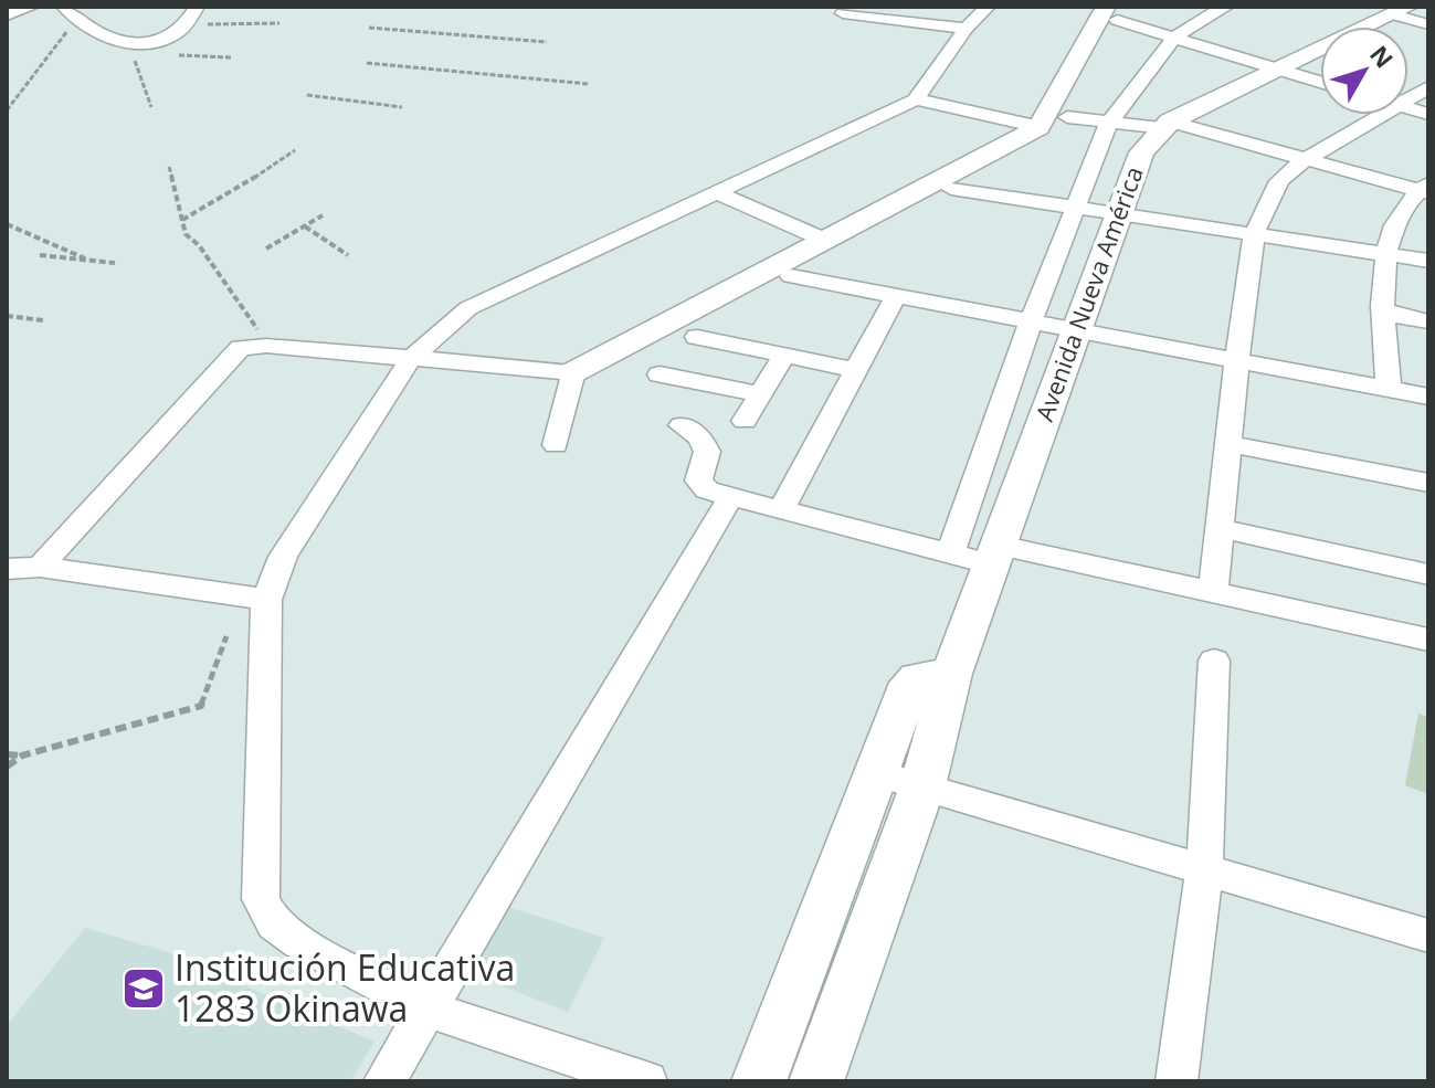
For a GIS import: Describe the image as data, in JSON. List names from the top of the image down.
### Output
{
  "streets": {
    "street": ["Avenida Nueva América"]
  },
  "places": {
    "school or university": ["Institución Educativa 1283 Okinawa"]
  },
  "north": "top right"
}
